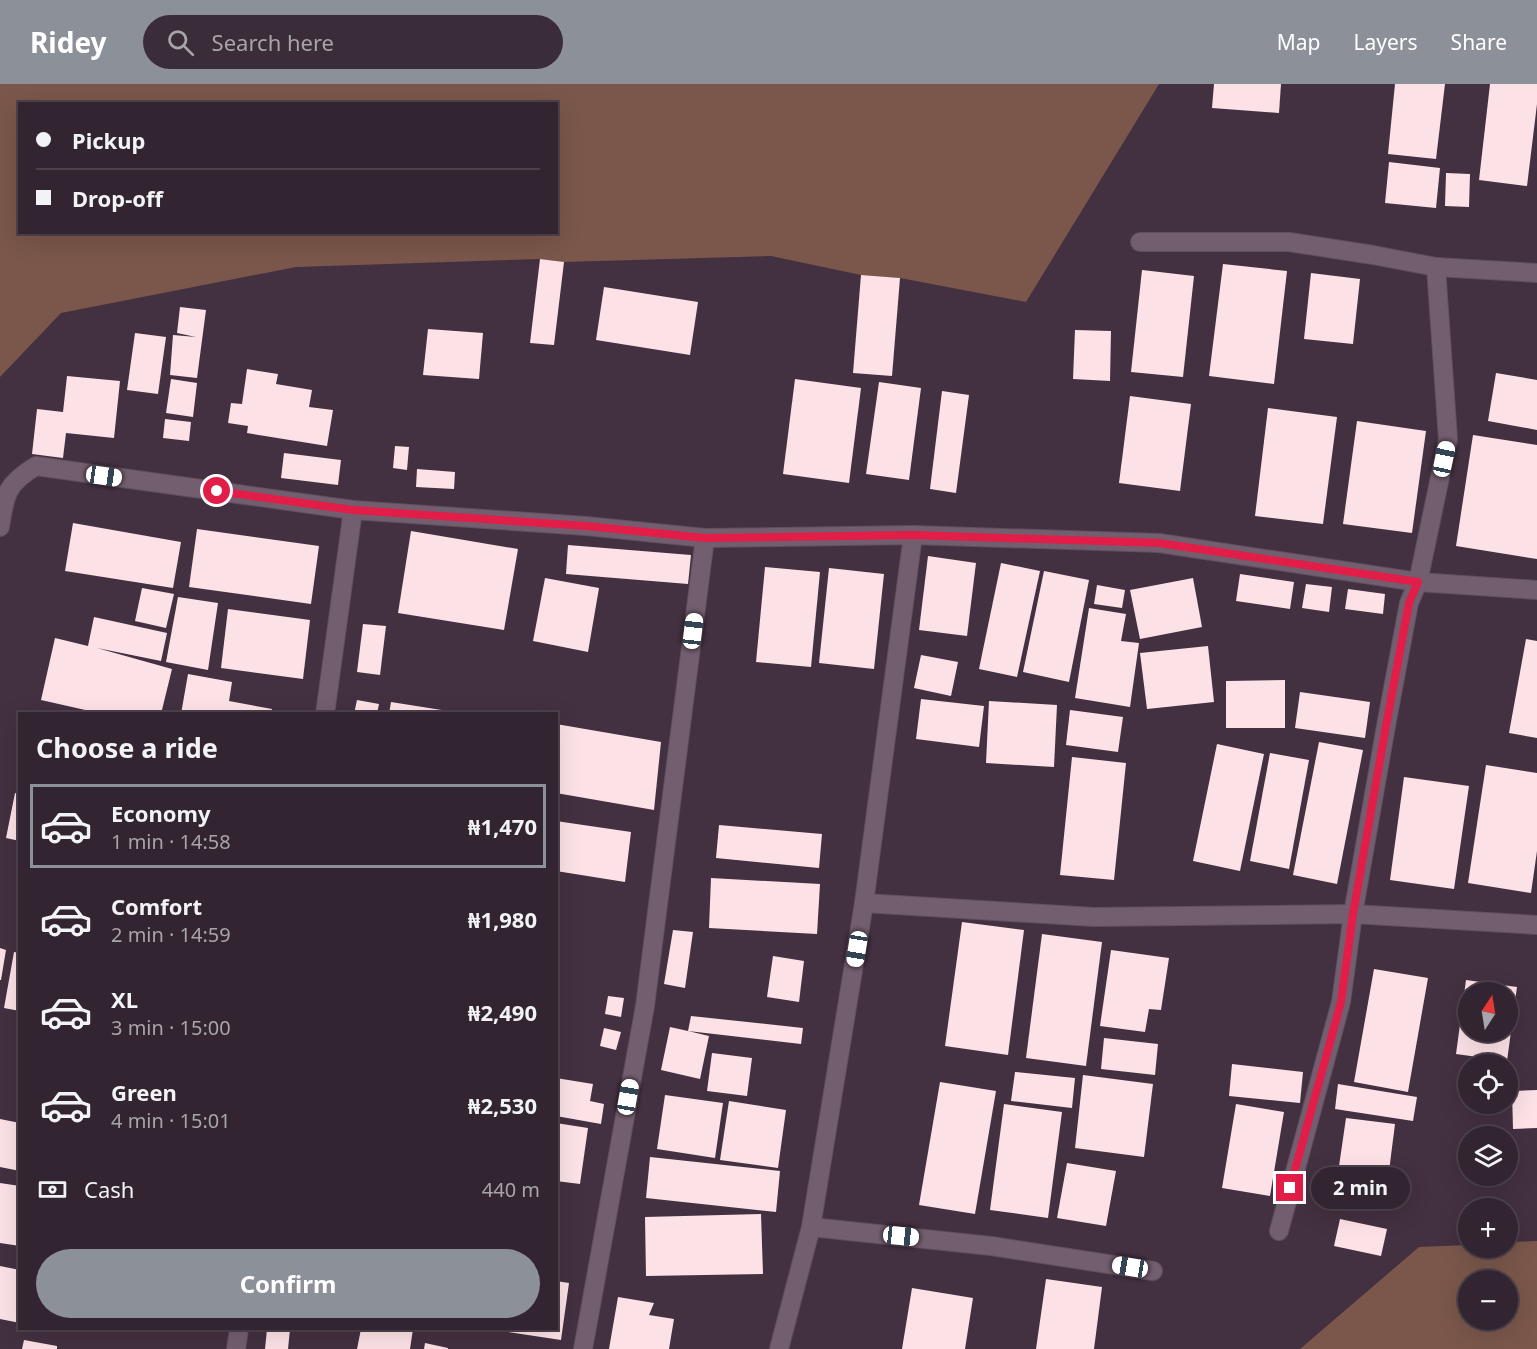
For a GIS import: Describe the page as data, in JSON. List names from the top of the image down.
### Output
{
  "north": "top",
  "page": {
    "header": "Ridey",
    "search": "Search here",
    "nav": ["Map", "Layers", "Share"],
    "banner": ["Pickup", "Drop-off"],
    "heading": "Choose a ride",
    "list": [
      {
        "name": "Economy",
        "note": "1 min · 14:58",
        "value": "₦1,470"
      },
      {
        "name": "Comfort",
        "note": "2 min · 14:59",
        "value": "₦1,980"
      },
      {
        "name": "XL",
        "note": "3 min · 15:00",
        "value": "₦2,490"
      },
      {
        "name": "Green",
        "note": "4 min · 15:01",
        "value": "₦2,530"
      }
    ],
    "map_buttons": ["+", "−"],
    "pay": ["Cash", "440 m"],
    "bubble": "2 min",
    "buttons": "Confirm"
  }
}
